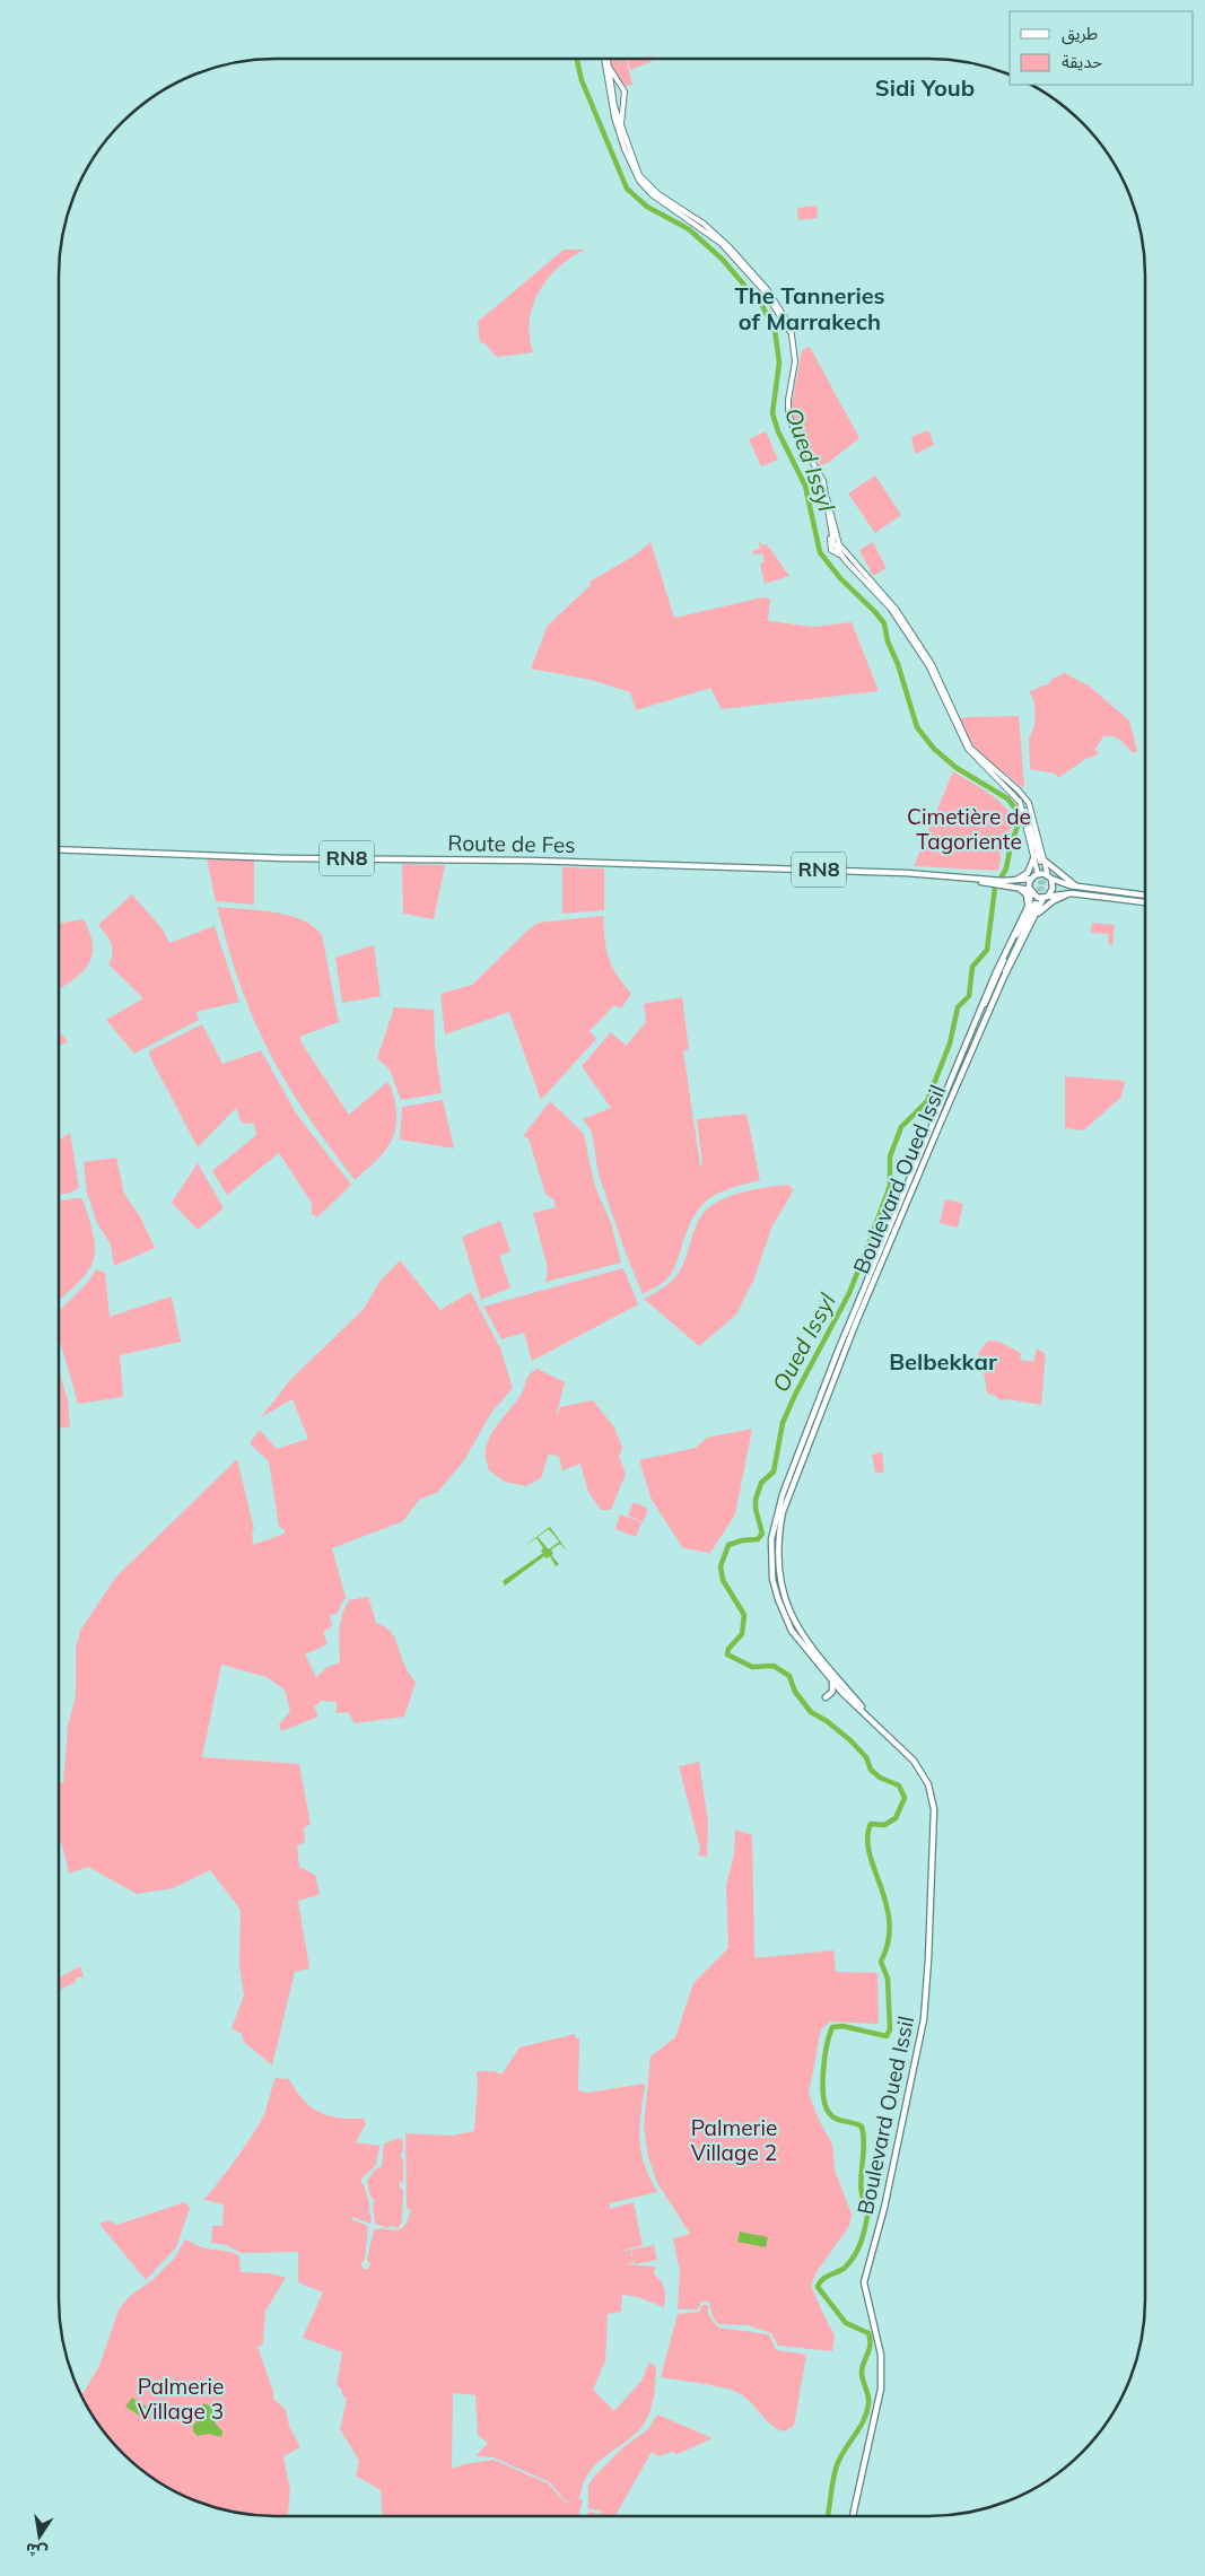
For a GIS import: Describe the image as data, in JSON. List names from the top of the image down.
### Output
{
  "streets": {
    "main road": ["Route de Fes", "RN8", "Boulevard Oued Issil"]
  },
  "crossings": [
    ["Route de Fes", "RN8"],
    ["Route de Fes", "Boulevard Oued Issil"],
    ["RN8", "Boulevard Oued Issil"]
  ],
  "districts": ["Sidi Youb", "The Tanneries of Marrakech", "Belbekkar"],
  "water": ["Oued Issyl"],
  "parks": ["Cimetière de Tagoriente", "Palmerie Village 2", "Palmerie Village 3"],
  "legend": ["طريق", "حديقة"],
  "north": "bottom"
}
